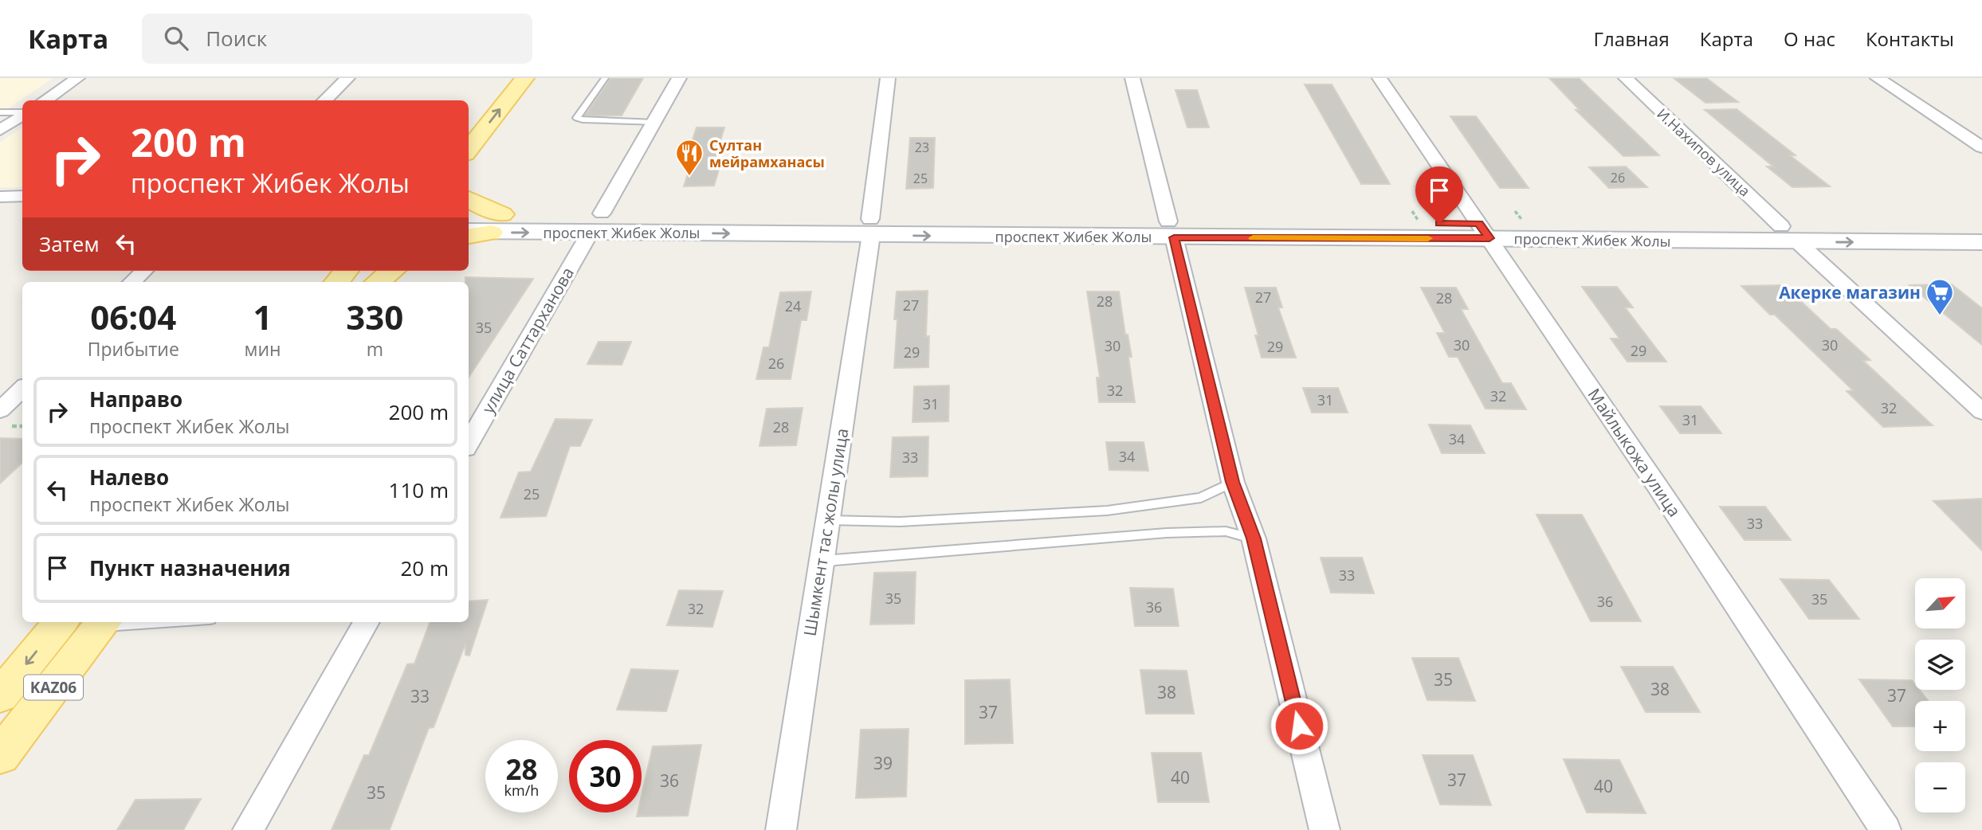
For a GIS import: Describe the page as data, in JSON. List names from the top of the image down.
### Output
{
  "streets": {
    "main road": ["KАZ06"],
    "street": [
      "И.Нахипов улица",
      "проспект Жибек Жолы",
      "улица Саттарханова",
      "Майлыкожа улица",
      "Шымкент тас жолы улица"
    ]
  },
  "crossings": [
    ["И.Нахипов улица", "проспект Жибек Жолы"],
    ["проспект Жибек Жолы", "улица Саттарханова"],
    ["проспект Жибек Жолы", "Майлыкожа улица"],
    ["проспект Жибек Жолы", "Шымкент тас жолы улица"]
  ],
  "places": {
    "restaurant": ["Султан мейрамханасы"],
    "supermarket": ["Акерке магазин"]
  },
  "house_numbers": [
    "23",
    "26",
    "25",
    "27",
    "28",
    "28",
    "27",
    "24",
    "35",
    "30",
    "30",
    "30",
    "29",
    "29",
    "29",
    "26",
    "32",
    "32",
    "31",
    "31",
    "32",
    "31",
    "28",
    "34",
    "34",
    "33",
    "25",
    "33",
    "33",
    "35",
    "35",
    "36",
    "36",
    "32",
    "35",
    "38",
    "38",
    "37",
    "33",
    "37",
    "39",
    "40",
    "37",
    "36",
    "40",
    "35"
  ],
  "north": "top right",
  "page": {
    "header": "Карта",
    "search": "Поиск",
    "nav": [
      "Главная",
      "Карта",
      "О нас",
      "Контакты"
    ],
    "turn": ["200 m", "проспект Жибек Жолы"],
    "then": "Затем",
    "eta": [
      "06:04",
      "Прибытие",
      "1",
      "мин",
      "330",
      "m"
    ],
    "list": [
      {
        "name": "Направо",
        "note": "проспект Жибек Жолы",
        "value": "200 m"
      },
      {
        "name": "Налево",
        "note": "проспект Жибек Жолы",
        "value": "110 m"
      },
      {
        "name": "Пункт назначения",
        "value": "20 m"
      }
    ],
    "map_buttons": ["+", "−"],
    "speed": "28 km/h",
    "limit": "30"
  }
}
